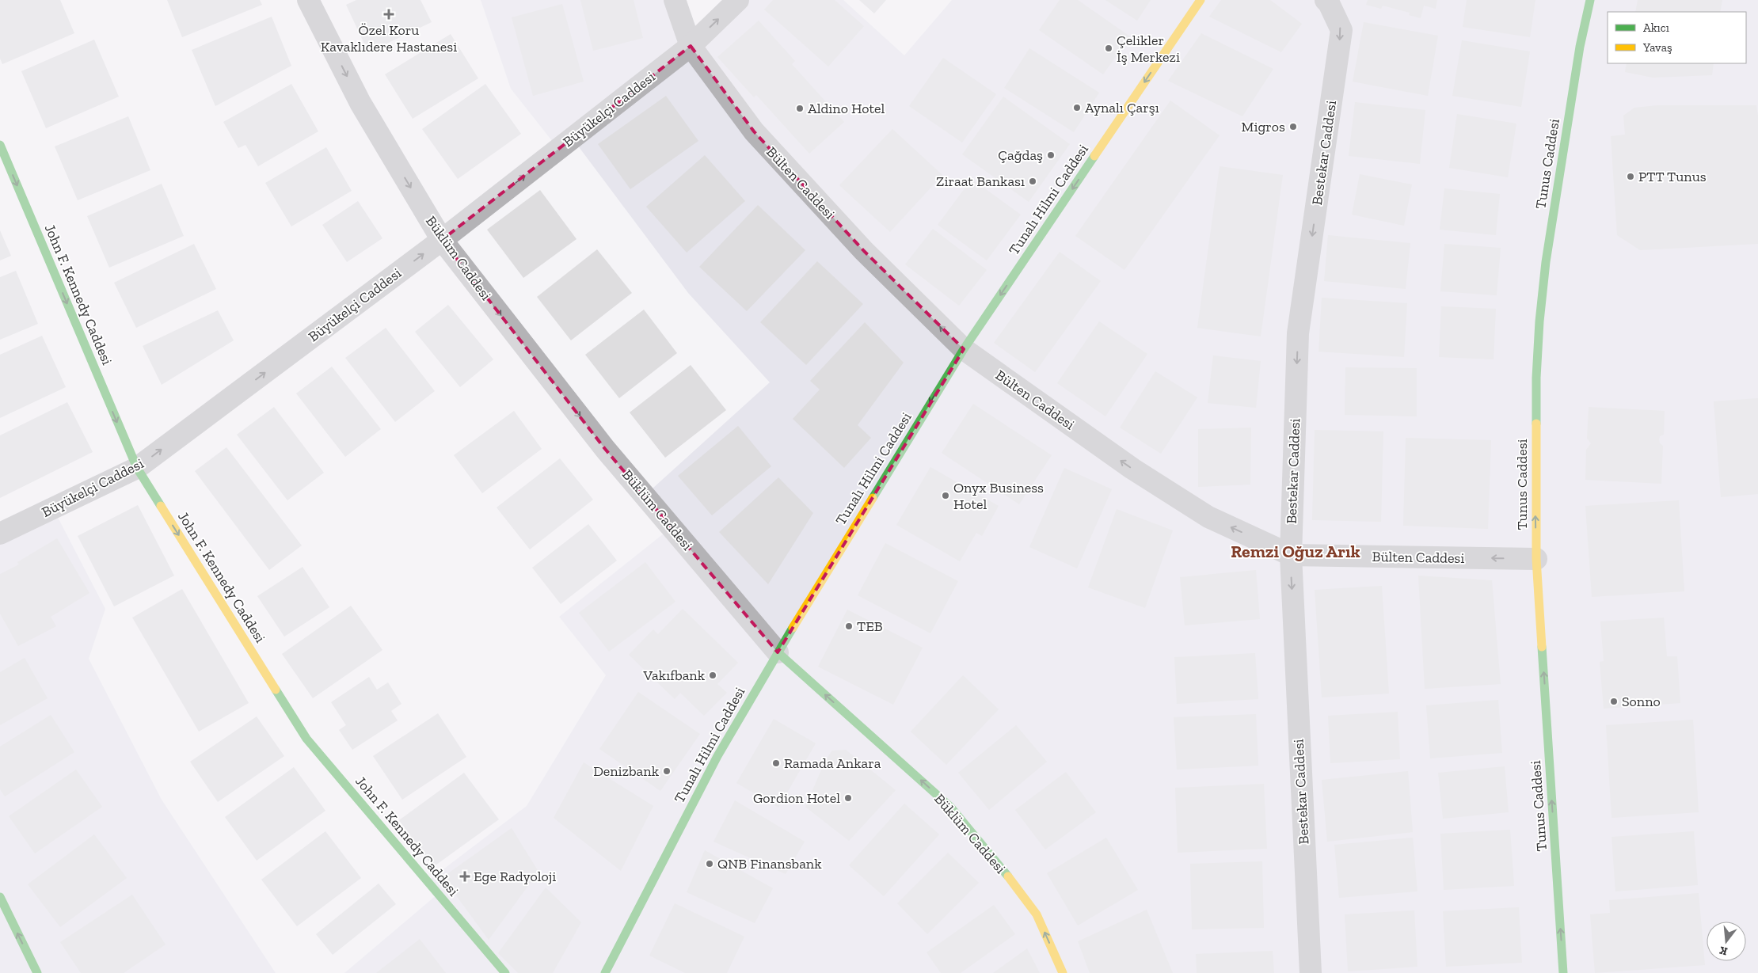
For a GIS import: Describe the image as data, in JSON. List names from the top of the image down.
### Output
{
  "streets": {
    "street": [
      "Büyükelçi Caddesi",
      "Bestekar Caddesi",
      "Tunus Caddesi",
      "Bülten Caddesi",
      "Tunalı Hilmi Caddesi",
      "Büklüm Caddesi",
      "John F. Kennedy Caddesi"
    ]
  },
  "crossings": [
    ["Büyükelçi Caddesi", "Bülten Caddesi"],
    ["Büyükelçi Caddesi", "Büklüm Caddesi"],
    ["Büyükelçi Caddesi", "John F. Kennedy Caddesi"],
    ["Bestekar Caddesi", "Bülten Caddesi"],
    ["Tunus Caddesi", "Bülten Caddesi"],
    ["Bülten Caddesi", "Tunalı Hilmi Caddesi"],
    ["Tunalı Hilmi Caddesi", "Büklüm Caddesi"]
  ],
  "one_way": [
    "Büyükelçi Caddesi",
    "Bestekar Caddesi",
    "Tunus Caddesi",
    "Bülten Caddesi",
    "Tunalı Hilmi Caddesi",
    "John F. Kennedy Caddesi"
  ],
  "districts": ["Remzi Oğuz Arık"],
  "places": {
    "health": ["Özel Koru Kavaklıdere Hastanesi", "Ege Radyoloji"],
    "other": [
      "Çelikler İş Merkezi",
      "Aynalı Çarşı",
      "Aldino Hotel",
      "Migros",
      "Çağdaş",
      "PTT Tunus",
      "Ziraat Bankası",
      "Onyx Business Hotel",
      "TEB",
      "Vakıfbank",
      "Sonno",
      "Ramada Ankara",
      "Denizbank",
      "Gordion Hotel",
      "QNB Finansbank"
    ]
  },
  "legend": ["Akıcı", "Yavaş"],
  "north": "bottom"
}
